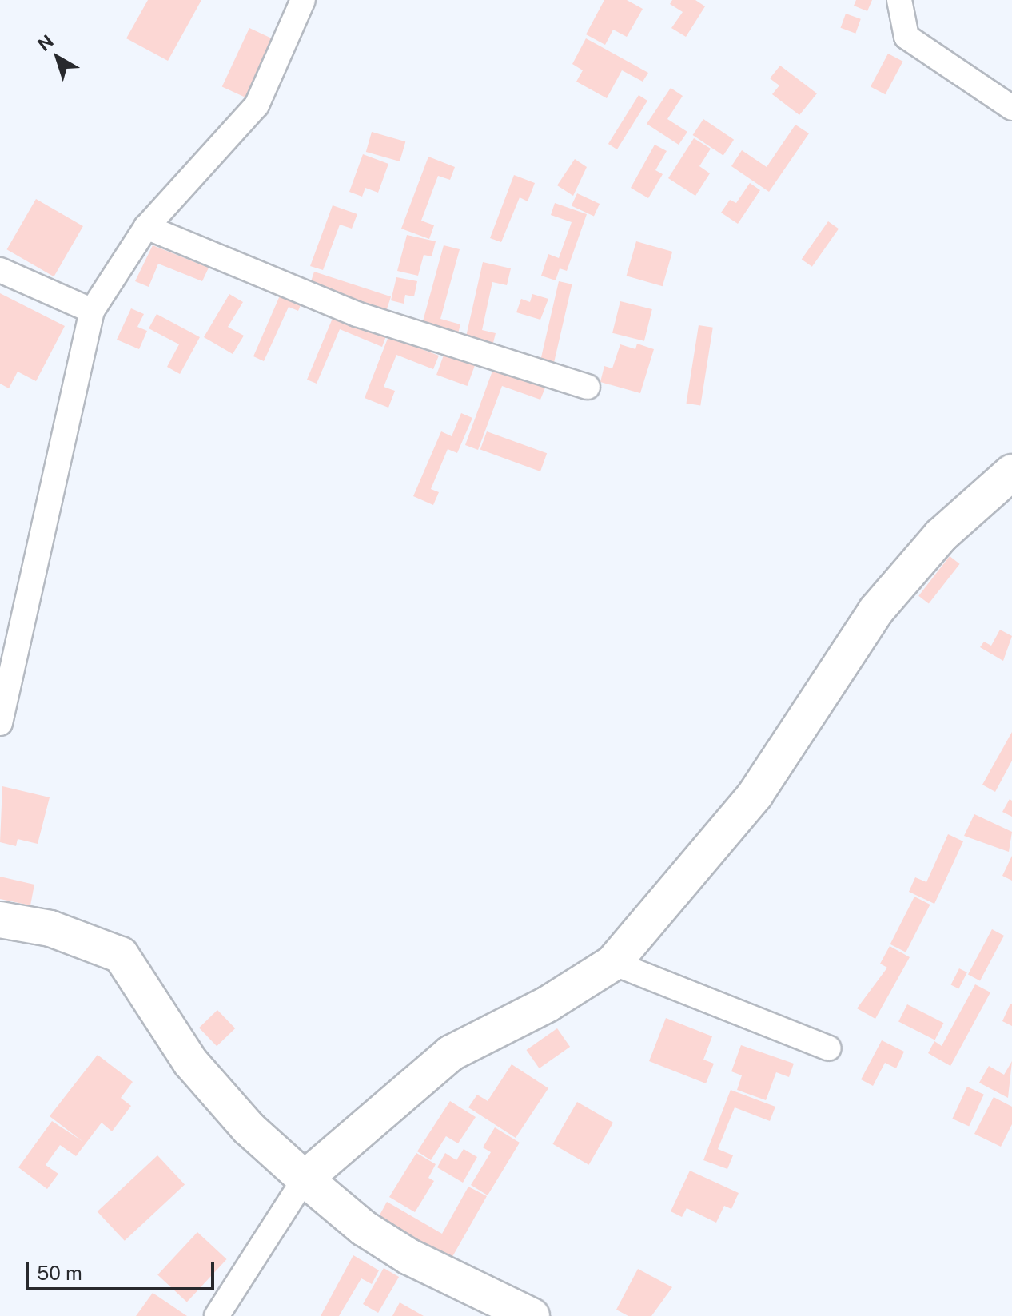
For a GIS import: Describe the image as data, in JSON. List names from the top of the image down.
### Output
{
  "scale_bar": "50 m",
  "north": "top left"
}
